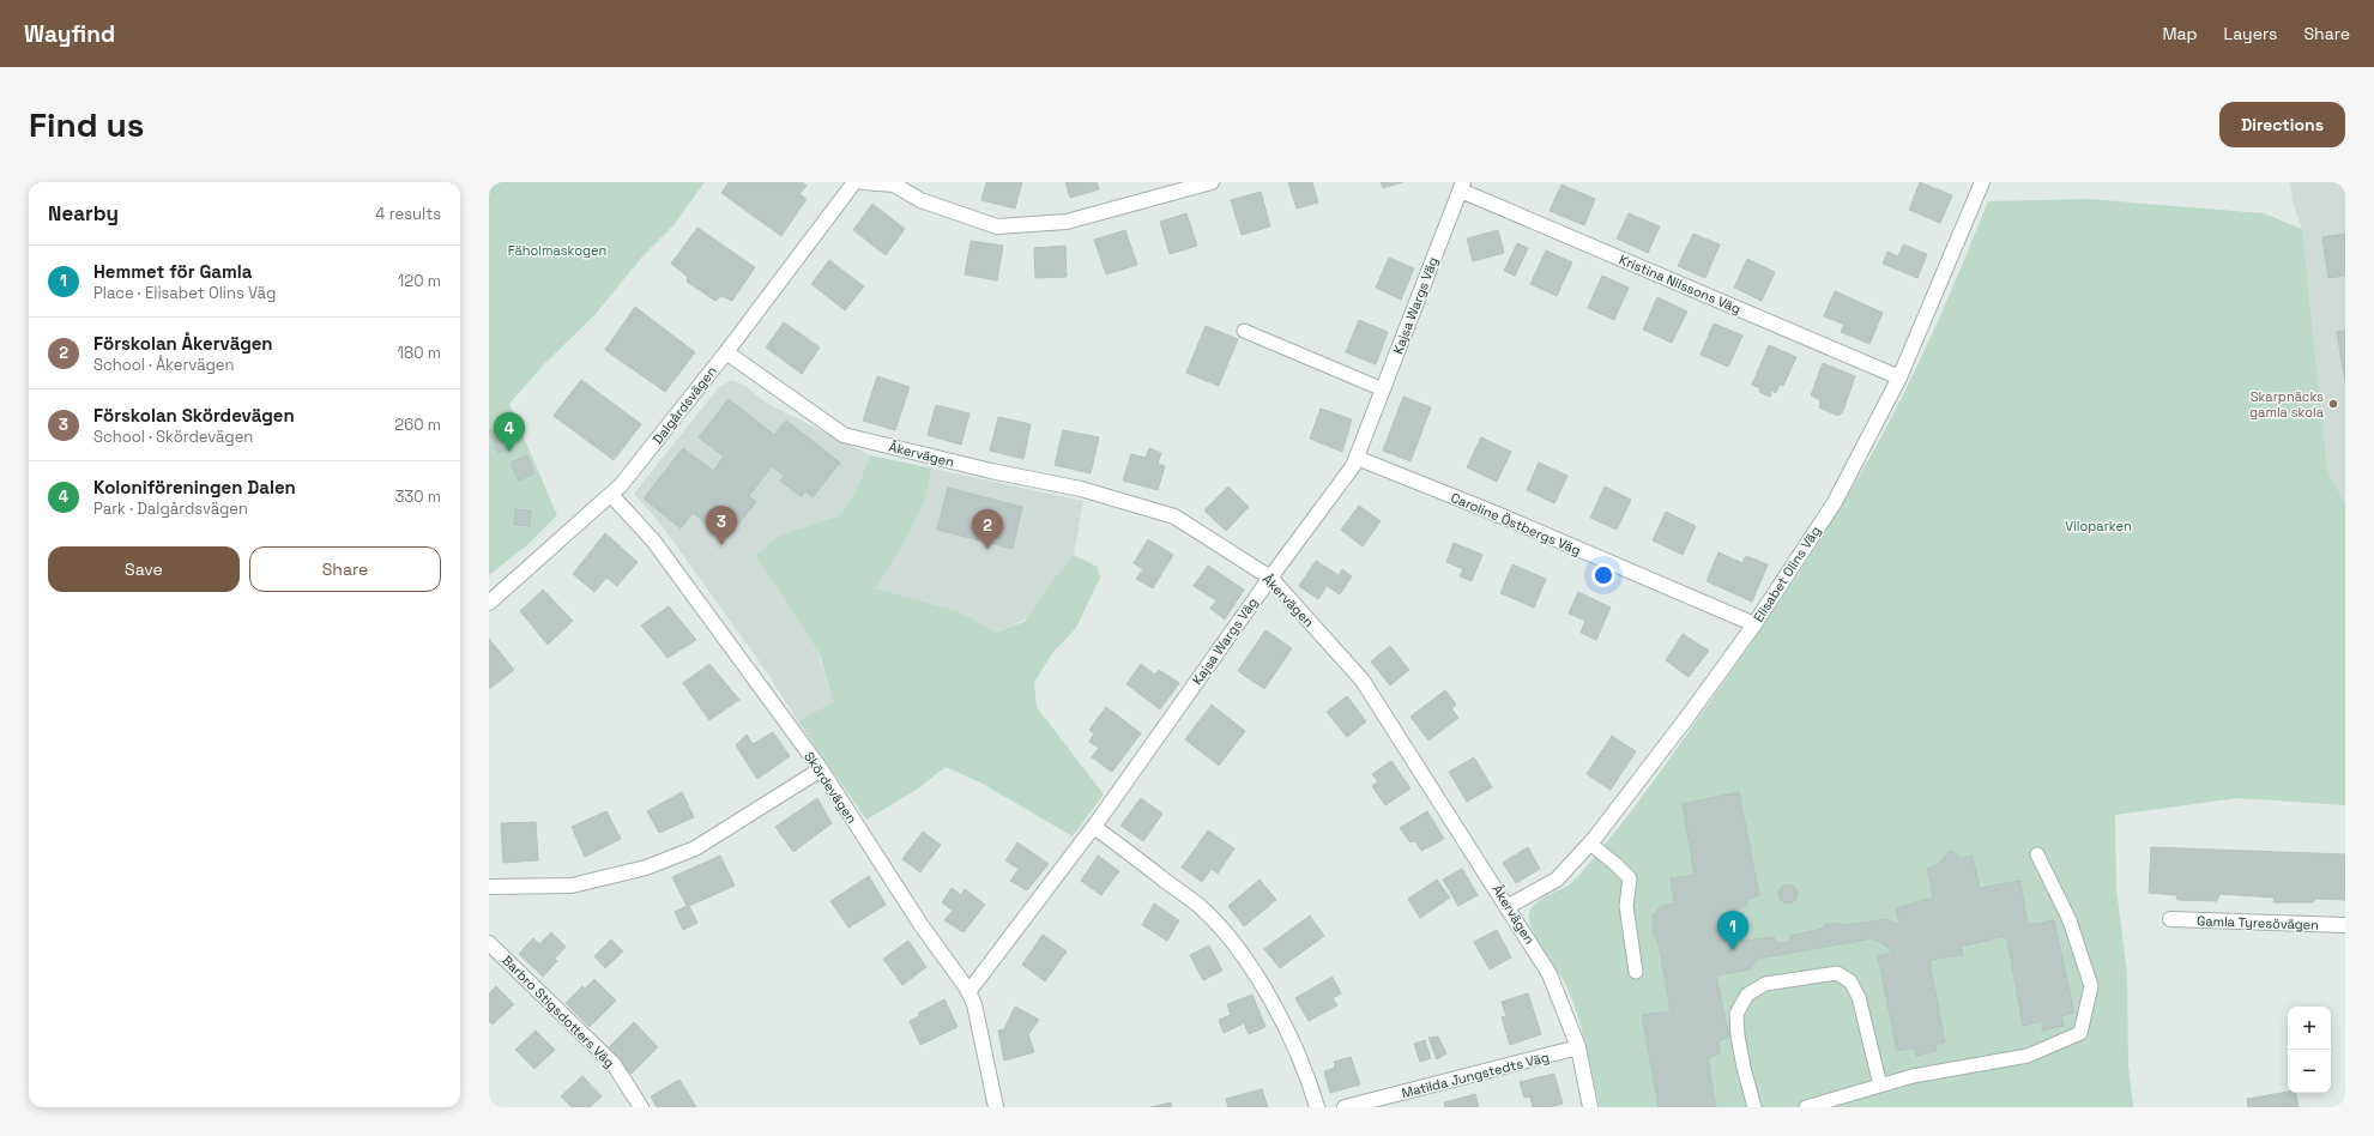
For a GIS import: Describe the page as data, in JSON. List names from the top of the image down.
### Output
{
  "streets": {
    "street": [
      "Kristina Nilssons Väg",
      "Kajsa Wargs Väg",
      "Dalgårdsvägen",
      "Åkervägen",
      "Caroline Östbergs Väg",
      "Elisabet Olins Väg",
      "Skördevägen",
      "Gamla Tyresövägen",
      "Barbro Stigsdotters Väg",
      "Matilda Jungstedts Väg"
    ]
  },
  "crossings": [
    ["Kristina Nilssons Väg", "Kajsa Wargs Väg"],
    ["Kristina Nilssons Väg", "Elisabet Olins Väg"],
    ["Kajsa Wargs Väg", "Åkervägen"],
    ["Kajsa Wargs Väg", "Caroline Östbergs Väg"],
    ["Kajsa Wargs Väg", "Skördevägen"],
    ["Dalgårdsvägen", "Åkervägen"],
    ["Dalgårdsvägen", "Skördevägen"],
    ["Åkervägen", "Elisabet Olins Väg"],
    ["Åkervägen", "Matilda Jungstedts Väg"],
    ["Caroline Östbergs Väg", "Elisabet Olins Väg"]
  ],
  "parks": ["Fäholmaskogen", "Viloparken"],
  "places": ["Skarpnäcks gamla skola"],
  "page": {
    "header": "Wayfind",
    "nav": ["Map", "Layers", "Share"],
    "buttons": [
      "Directions",
      ["Save", "Share"]
    ],
    "title": "Find us",
    "heading": ["Nearby", "4 results"],
    "list": [
      {
        "mark": "1",
        "name": "Hemmet för Gamla",
        "note": "Place · Elisabet Olins Väg",
        "value": "120 m"
      },
      {
        "mark": "2",
        "name": "Förskolan Åkervägen",
        "note": "School · Åkervägen",
        "value": "180 m"
      },
      {
        "mark": "3",
        "name": "Förskolan Skördevägen",
        "note": "School · Skördevägen",
        "value": "260 m"
      },
      {
        "mark": "4",
        "name": "Koloniföreningen Dalen",
        "note": "Park · Dalgårdsvägen",
        "value": "330 m"
      }
    ],
    "pins": [
      "4",
      "3",
      "2",
      "1"
    ],
    "map_buttons": ["+", "−"]
  }
}
